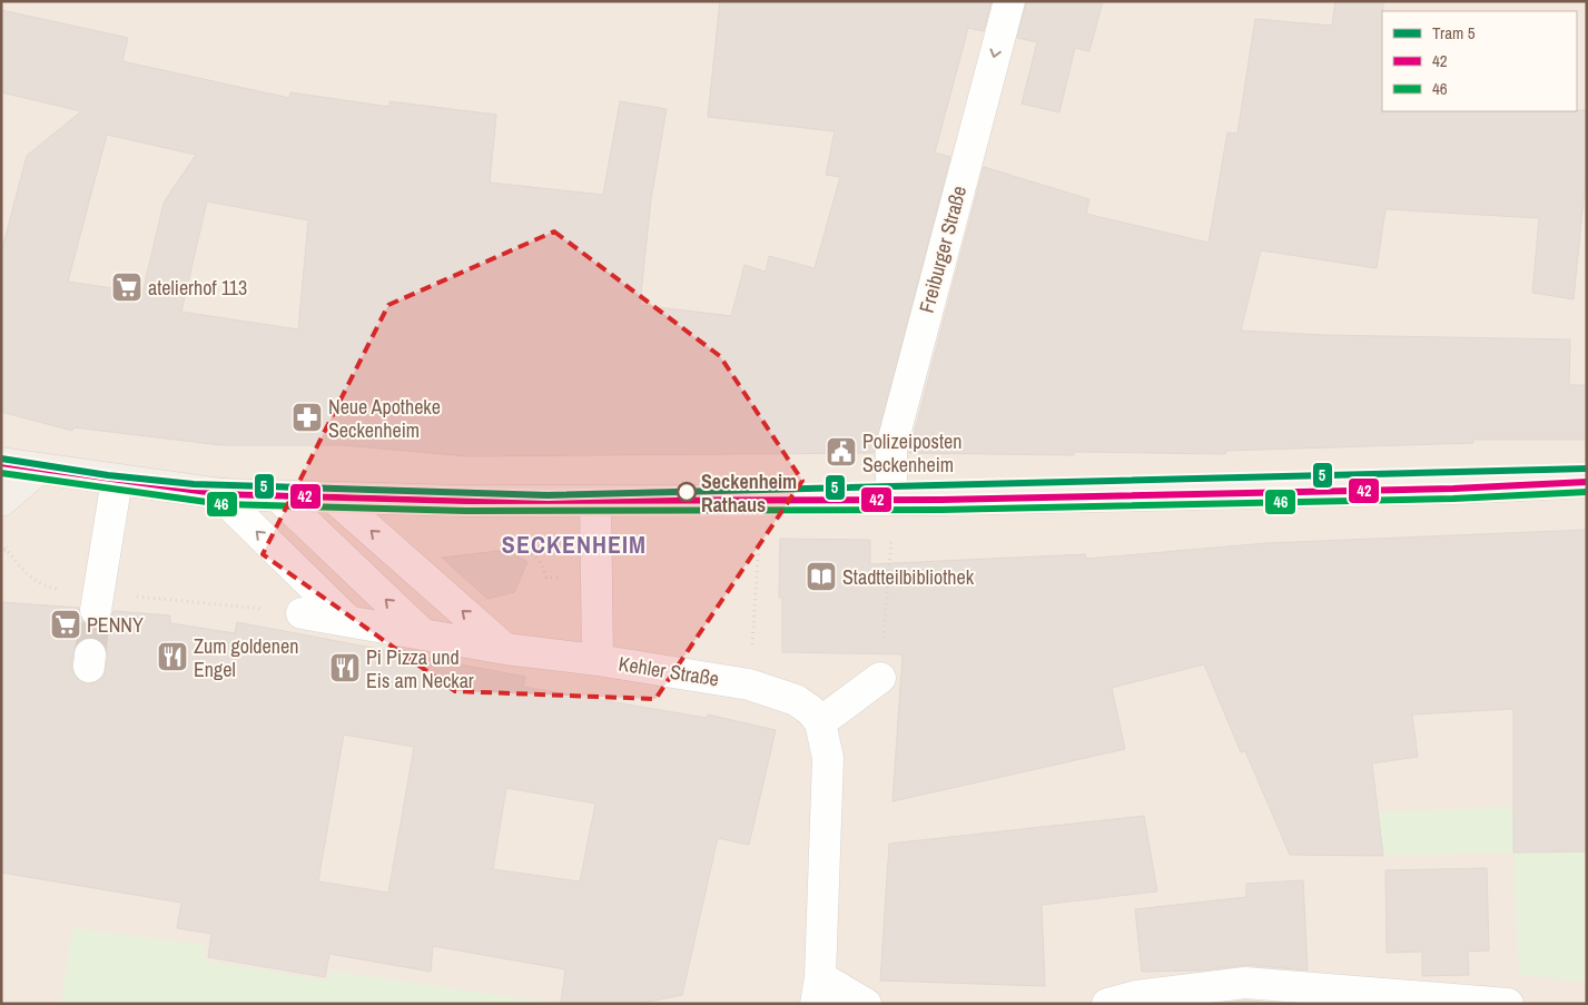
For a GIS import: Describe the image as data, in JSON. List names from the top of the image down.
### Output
{
  "streets": {
    "street": ["Freiburger Straße", "Kehler Straße"]
  },
  "one_way": ["Freiburger Straße"],
  "districts": ["SECKENHEIM"],
  "places": {
    "supermarket": ["atelierhof 113", "PENNY"],
    "pharmacy": ["Neue Apotheke Seckenheim"],
    "public building": ["Polizeiposten Seckenheim"],
    "other": ["Seckenheim Rathaus"],
    "library": ["Stadtteilbibliothek"],
    "restaurant": ["Zum goldenen Engel", "Pi Pizza und Eis am Neckar"]
  },
  "lines": ["tram line 5", "transit line 42", "transit line 46"],
  "legend": ["Tram 5", "42", "46"]
}
